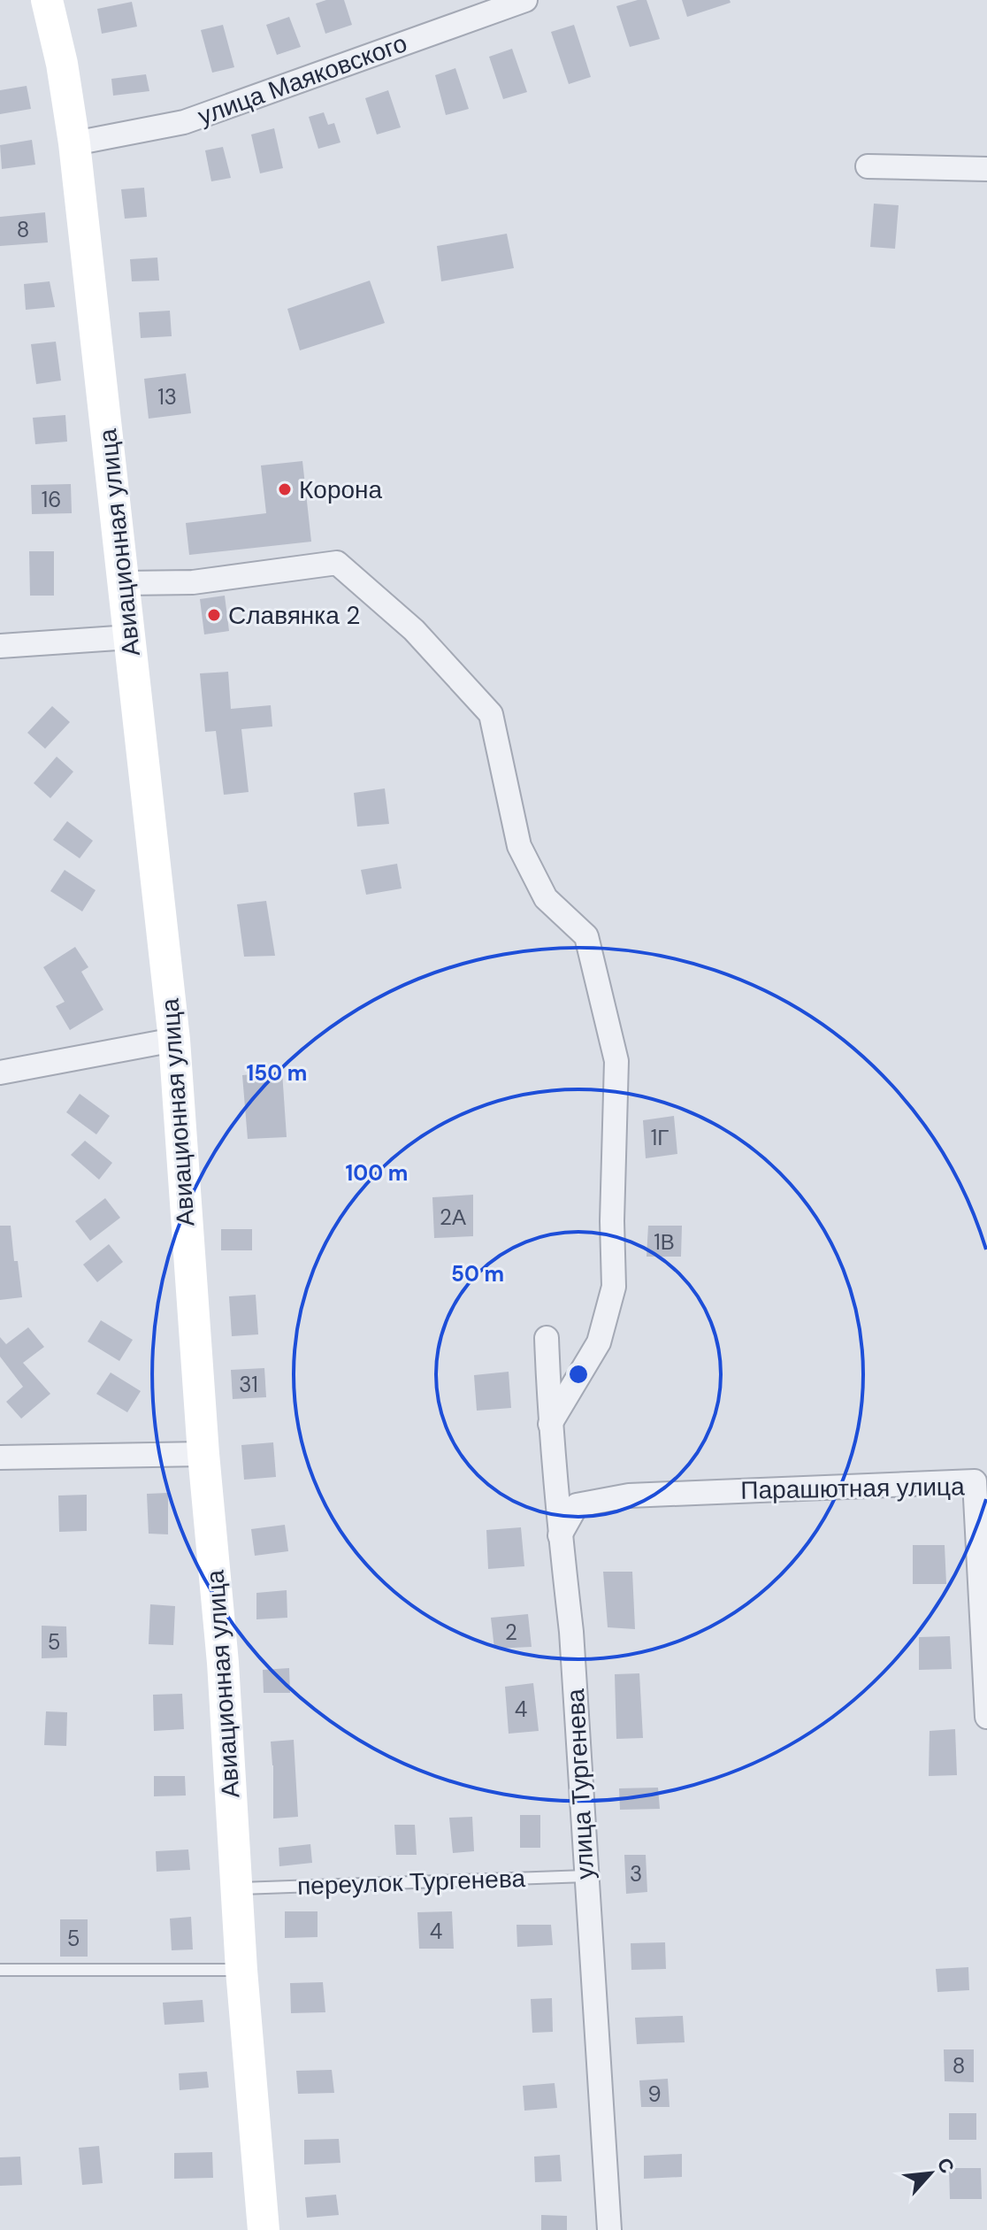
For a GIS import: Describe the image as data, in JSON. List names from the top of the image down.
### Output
{
  "streets": {
    "main road": ["Авиационная улица"],
    "street": ["улица Маяковского", "Парашютная улица", "улица Тургенева"],
    "lane": ["переулок Тургенева"]
  },
  "crossings": [
    ["улица Маяковского", "Авиационная улица"],
    ["Авиационная улица", "переулок Тургенева"],
    ["Парашютная улица", "улица Тургенева"],
    ["улица Тургенева", "переулок Тургенева"]
  ],
  "places": ["Корона", "Славянка 2"],
  "house_numbers": [
    "8",
    "13",
    "16",
    "1Г",
    "2А",
    "1В",
    "31",
    "2",
    "5",
    "4",
    "3",
    "4",
    "5",
    "8",
    "9"
  ],
  "north": "top right",
  "rings": ["150 m", "100 m", "50 m"]
}
